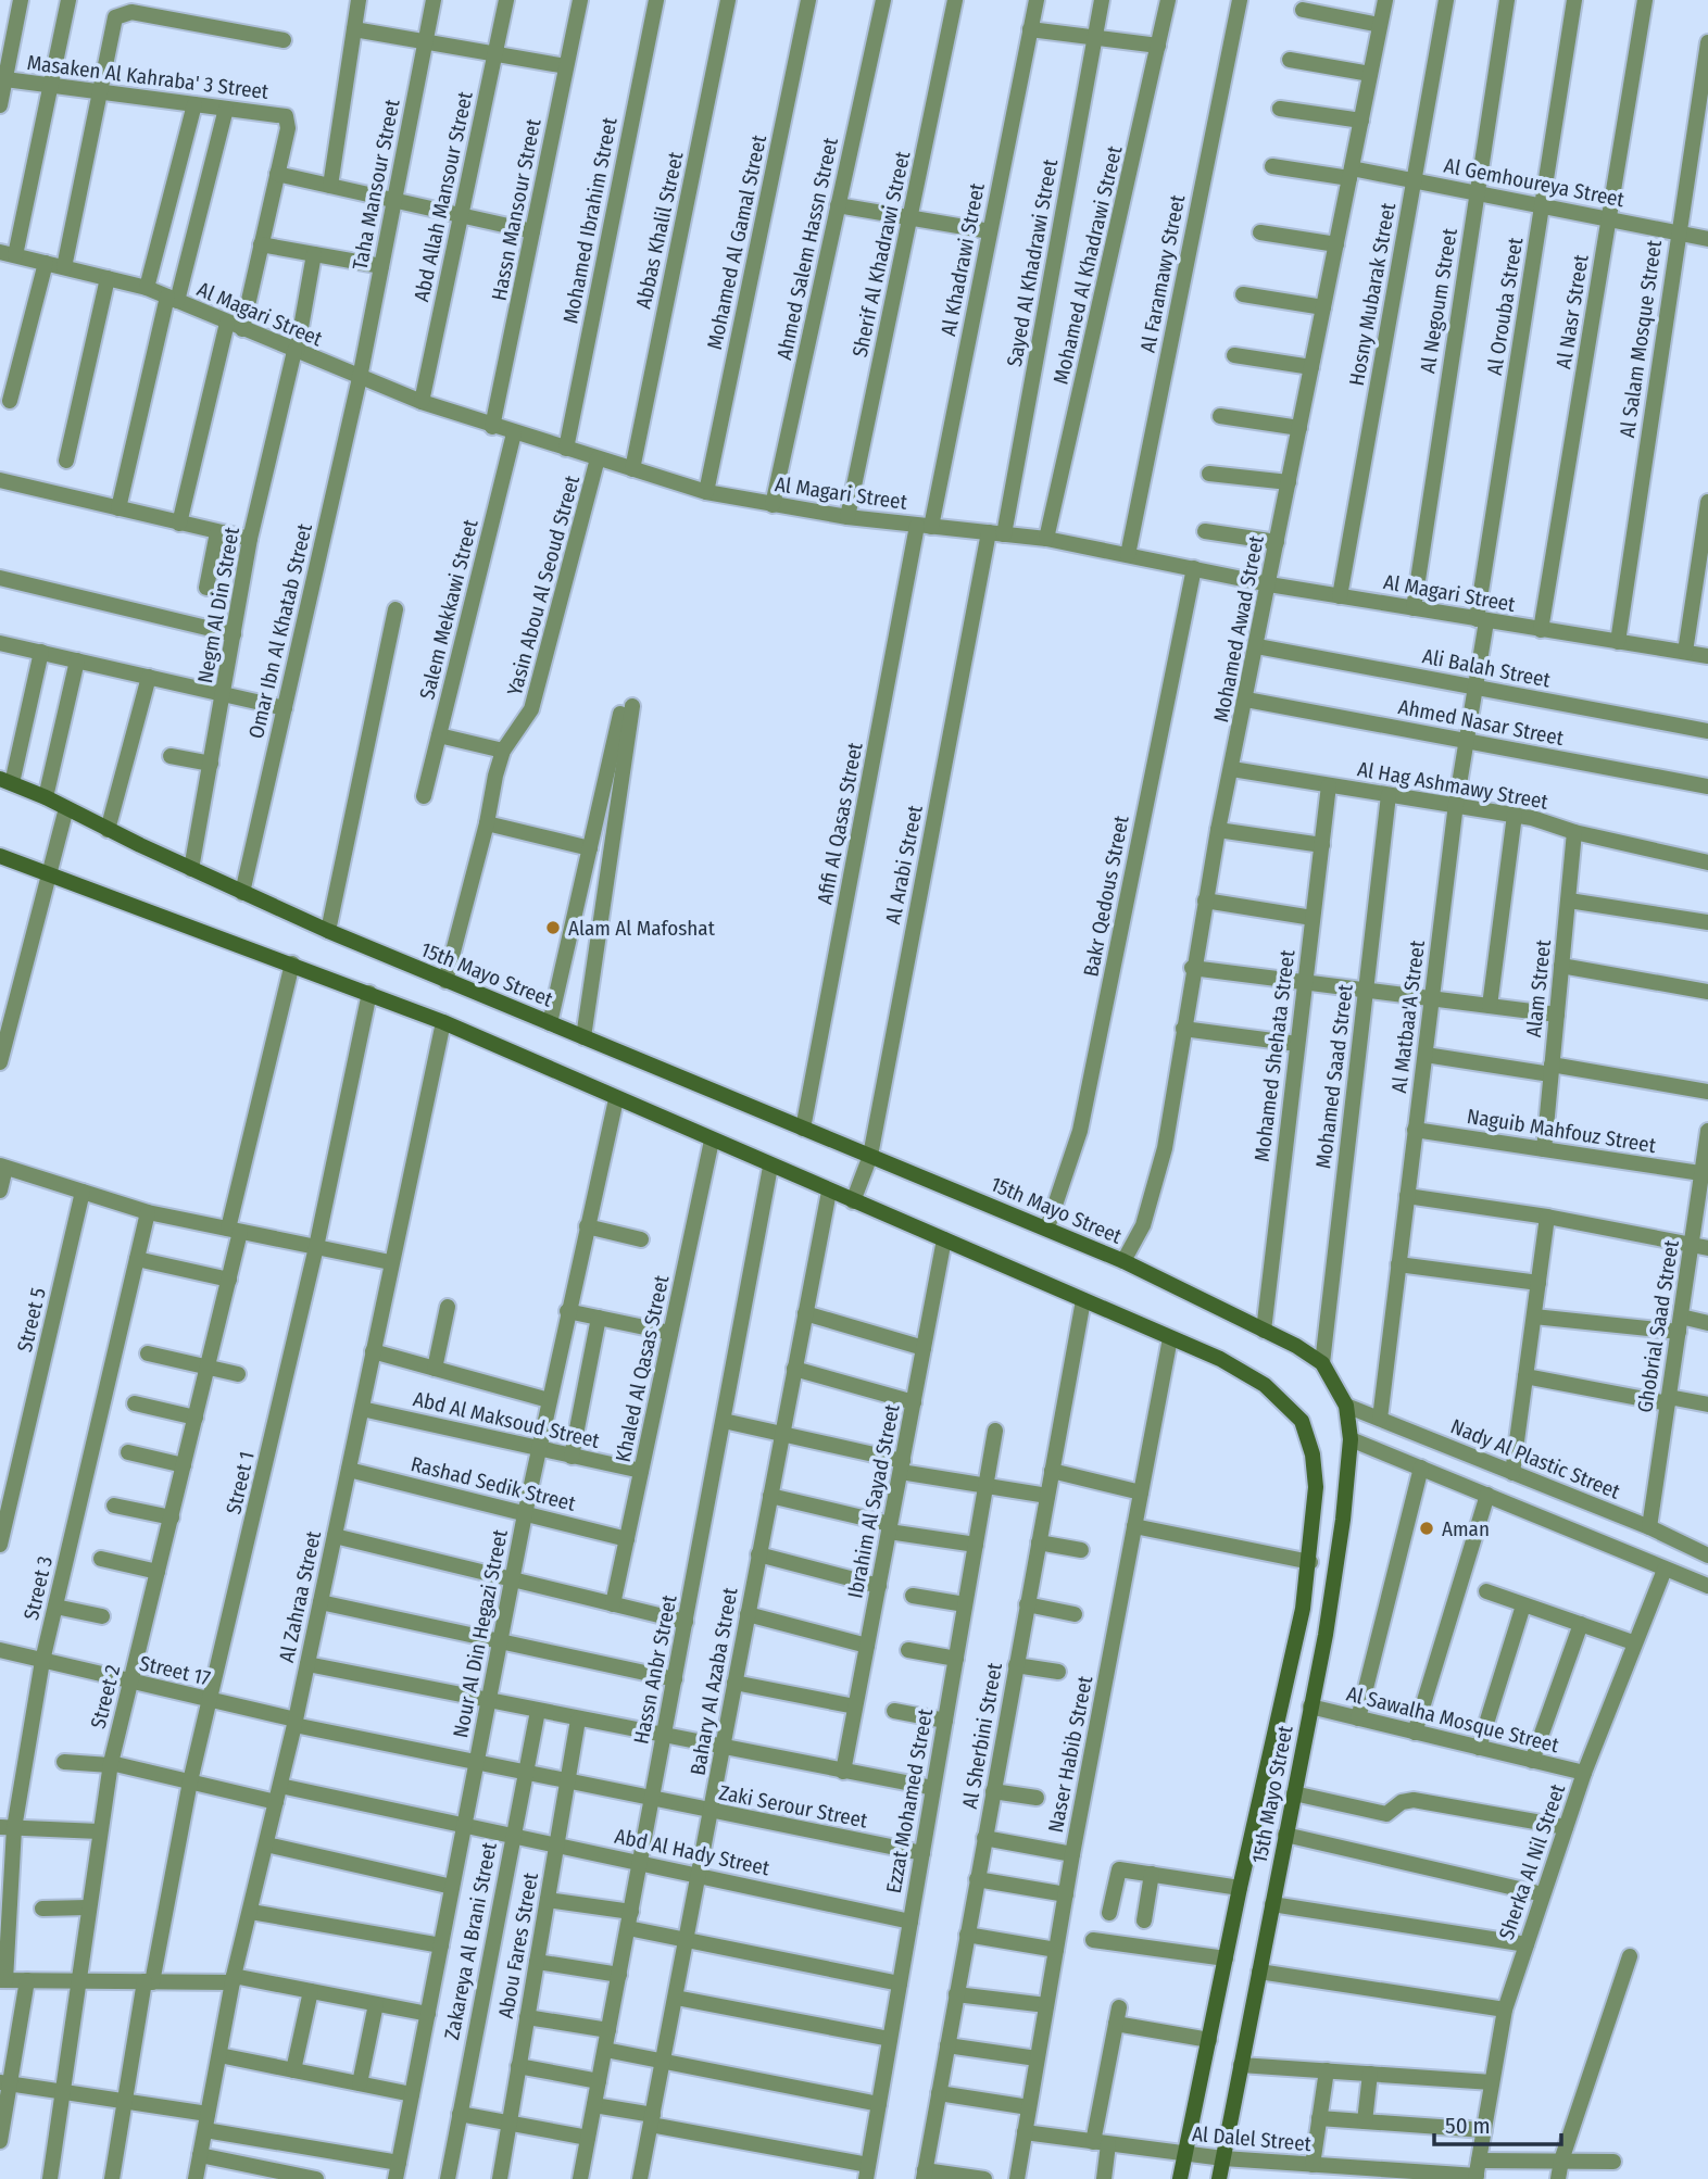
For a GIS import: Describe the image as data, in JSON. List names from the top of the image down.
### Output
{
  "streets": {
    "main road": ["15th Mayo Street"],
    "street": [
      "Masaken Al Kahraba' 3 Street",
      "Al Gemhoureya Street",
      "Taha Mansour Street",
      "Abd Allah Mansour Street",
      "Hassn Mansour Street",
      "Mohamed Ibrahim Street",
      "Abbas Khalil Street",
      "Mohamed Al Gamal Street",
      "Ahmed Salem Hassn Street",
      "Sherif Al Khadrawi Street",
      "Al Khadrawi Street",
      "Sayed Al Khadrawi Street",
      "Mohamed Al Khadrawi Street",
      "Al Faramawy Street",
      "Hosny Mubarak Street",
      "Al Negoum Street",
      "Al Orouba Street",
      "Al Nasr Street",
      "Al Magari Street",
      "Al Salam Mosque Street",
      "Yasin Abou Al Seoud Street",
      "Negm Al Din Street",
      "Salem Mekkawi Street",
      "Mohamed Awad Street",
      "Omar Ibn Al Khatab Street",
      "Ali Balah Street",
      "Ahmed Nasar Street",
      "Al Hag Ashmawy Street",
      "Afifi Al Qasas Street",
      "Al Arabi Street",
      "Bakr Qedous Street",
      "Alam Street",
      "Al Matbaa'A Street",
      "Mohamed Shehata Street",
      "Mohamed Saad Street",
      "Naguib Mahfouz Street",
      "Street 5",
      "Ghobrial Saad Street",
      "Khaled Al Qasas Street",
      "Abd Al Maksoud Street",
      "Nady Al Plastic Street",
      "Street 1",
      "Rashad Sedik Street",
      "Ibrahim Al Sayad Street",
      "Street 3",
      "Al Zahraa Street",
      "Nour Al Din Hegazi Street",
      "Hassn Anbr Street",
      "Street 17",
      "Bahary Al Azaba Street",
      "Street 2",
      "Al Sawalha Mosque Street",
      "Al Sherbini Street",
      "Naser Habib Street",
      "Ezzat Mohamed Street",
      "Zaki Serour Street",
      "Abd Al Hady Street",
      "Sherka Al Nil Street",
      "Zakareya Al Brani Street",
      "Abou Fares Street",
      "Al Dalel Street"
    ]
  },
  "crossings": [
    ["Al Gemhoureya Street", "Hosny Mubarak Street"],
    ["Al Gemhoureya Street", "Al Negoum Street"],
    ["Al Gemhoureya Street", "Al Orouba Street"],
    ["Al Gemhoureya Street", "Al Nasr Street"],
    ["Al Gemhoureya Street", "Al Salam Mosque Street"],
    ["Al Gemhoureya Street", "Mohamed Awad Street"],
    ["Taha Mansour Street", "Al Magari Street"],
    ["Taha Mansour Street", "Omar Ibn Al Khatab Street"],
    ["Abd Allah Mansour Street", "Al Magari Street"],
    ["Hassn Mansour Street", "Al Magari Street"],
    ["Mohamed Ibrahim Street", "Al Magari Street"],
    ["Abbas Khalil Street", "Al Magari Street"],
    ["Mohamed Al Gamal Street", "Al Magari Street"],
    ["Ahmed Salem Hassn Street", "Al Magari Street"],
    ["Sherif Al Khadrawi Street", "Al Magari Street"],
    ["Al Khadrawi Street", "Al Magari Street"],
    ["Al Khadrawi Street", "Afifi Al Qasas Street"],
    ["Sayed Al Khadrawi Street", "Al Magari Street"],
    ["Sayed Al Khadrawi Street", "Al Arabi Street"],
    ["Mohamed Al Khadrawi Street", "Al Magari Street"],
    ["Al Faramawy Street", "Al Magari Street"],
    ["Hosny Mubarak Street", "Al Magari Street"],
    ["Al Negoum Street", "Al Magari Street"],
    ["Al Orouba Street", "Al Magari Street"],
    ["Al Orouba Street", "Al Matbaa'A Street"],
    ["Al Nasr Street", "Al Magari Street"],
    ["Al Magari Street", "Al Salam Mosque Street"],
    ["Al Magari Street", "Yasin Abou Al Seoud Street"],
    ["Al Magari Street", "Negm Al Din Street"],
    ["Al Magari Street", "Salem Mekkawi Street"],
    ["Al Magari Street", "Mohamed Awad Street"],
    ["Al Magari Street", "Omar Ibn Al Khatab Street"],
    ["Al Magari Street", "Afifi Al Qasas Street"],
    ["Al Magari Street", "Al Arabi Street"],
    ["Al Magari Street", "Bakr Qedous Street"],
    ["Al Magari Street", "Al Matbaa'A Street"],
    ["Yasin Abou Al Seoud Street", "15th Mayo Street"],
    ["Negm Al Din Street", "15th Mayo Street"],
    ["Mohamed Awad Street", "Ali Balah Street"],
    ["Mohamed Awad Street", "Ahmed Nasar Street"],
    ["Mohamed Awad Street", "Al Hag Ashmawy Street"],
    ["Mohamed Awad Street", "15th Mayo Street"],
    ["Omar Ibn Al Khatab Street", "15th Mayo Street"],
    ["Ali Balah Street", "Al Matbaa'A Street"],
    ["Ahmed Nasar Street", "Al Matbaa'A Street"],
    ["Al Hag Ashmawy Street", "Alam Street"],
    ["Al Hag Ashmawy Street", "Al Matbaa'A Street"],
    ["Al Hag Ashmawy Street", "Mohamed Shehata Street"],
    ["Al Hag Ashmawy Street", "Mohamed Saad Street"],
    ["Afifi Al Qasas Street", "15th Mayo Street"],
    ["Al Arabi Street", "15th Mayo Street"],
    ["Bakr Qedous Street", "15th Mayo Street"],
    ["15th Mayo Street", "Mohamed Shehata Street"],
    ["15th Mayo Street", "Mohamed Saad Street"],
    ["15th Mayo Street", "Khaled Al Qasas Street"],
    ["15th Mayo Street", "Nady Al Plastic Street"],
    ["15th Mayo Street", "Street 1"],
    ["15th Mayo Street", "Ibrahim Al Sayad Street"],
    ["15th Mayo Street", "Al Zahraa Street"],
    ["15th Mayo Street", "Nour Al Din Hegazi Street"],
    ["15th Mayo Street", "Hassn Anbr Street"],
    ["15th Mayo Street", "Bahary Al Azaba Street"],
    ["15th Mayo Street", "Street 2"],
    ["15th Mayo Street", "Al Sawalha Mosque Street"],
    ["15th Mayo Street", "Al Sherbini Street"],
    ["15th Mayo Street", "Naser Habib Street"],
    ["15th Mayo Street", "Al Dalel Street"],
    ["Alam Street", "Naguib Mahfouz Street"],
    ["Al Matbaa'A Street", "Naguib Mahfouz Street"],
    ["Al Matbaa'A Street", "Nady Al Plastic Street"],
    ["Naguib Mahfouz Street", "Ghobrial Saad Street"],
    ["Ghobrial Saad Street", "Nady Al Plastic Street"],
    ["Khaled Al Qasas Street", "Abd Al Maksoud Street"],
    ["Khaled Al Qasas Street", "Rashad Sedik Street"],
    ["Abd Al Maksoud Street", "Al Zahraa Street"],
    ["Abd Al Maksoud Street", "Nour Al Din Hegazi Street"],
    ["Street 1", "Street 17"],
    ["Rashad Sedik Street", "Al Zahraa Street"],
    ["Rashad Sedik Street", "Nour Al Din Hegazi Street"],
    ["Street 3", "Street 17"],
    ["Al Zahraa Street", "Street 17"],
    ["Al Zahraa Street", "Abd Al Hady Street"],
    ["Nour Al Din Hegazi Street", "Street 17"],
    ["Nour Al Din Hegazi Street", "Zaki Serour Street"],
    ["Nour Al Din Hegazi Street", "Abd Al Hady Street"],
    ["Hassn Anbr Street", "Zaki Serour Street"],
    ["Hassn Anbr Street", "Abd Al Hady Street"],
    ["Street 17", "Street 2"],
    ["Street 17", "Zaki Serour Street"],
    ["Bahary Al Azaba Street", "Zaki Serour Street"],
    ["Bahary Al Azaba Street", "Abd Al Hady Street"],
    ["Al Sawalha Mosque Street", "Sherka Al Nil Street"],
    ["Naser Habib Street", "Al Dalel Street"],
    ["Ezzat Mohamed Street", "Zaki Serour Street"],
    ["Ezzat Mohamed Street", "Abd Al Hady Street"],
    ["Zaki Serour Street", "Zakareya Al Brani Street"],
    ["Zaki Serour Street", "Abou Fares Street"],
    ["Abd Al Hady Street", "Zakareya Al Brani Street"],
    ["Abd Al Hady Street", "Abou Fares Street"],
    ["Sherka Al Nil Street", "Al Dalel Street"]
  ],
  "places": ["Alam Al Mafoshat", "Aman"],
  "scale_bar": "50 m"
}
